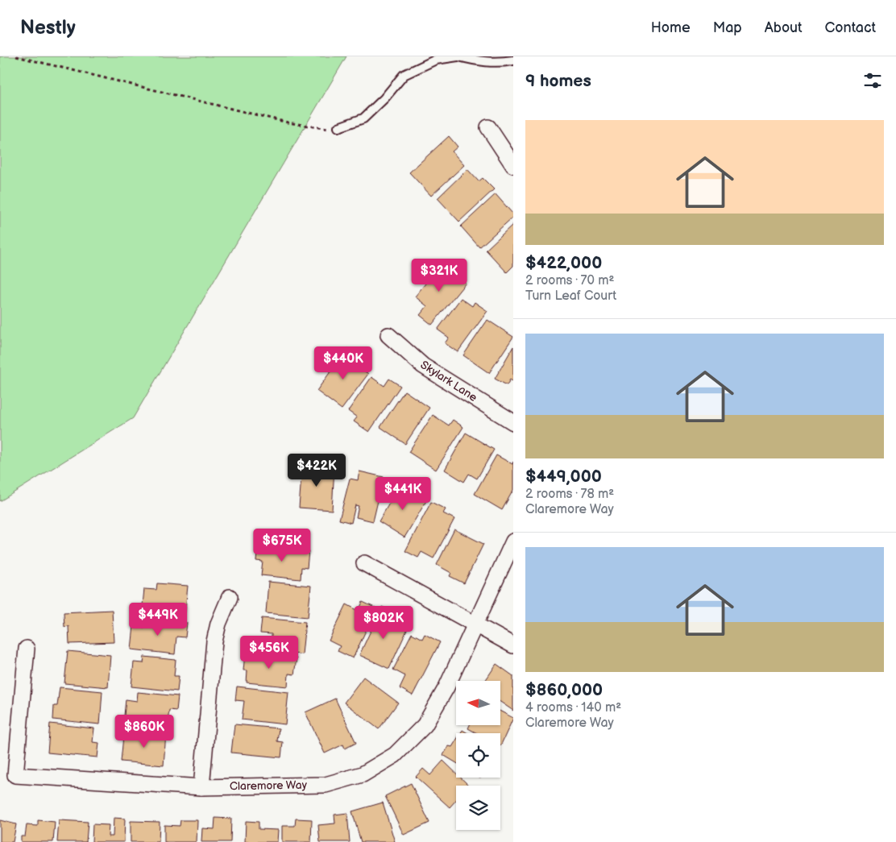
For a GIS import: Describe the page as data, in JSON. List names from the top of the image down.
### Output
{
  "streets": {
    "street": ["Skylark Lane", "Claremore Way"]
  },
  "north": "left",
  "page": {
    "header": "Nestly",
    "nav": [
      "Home",
      "Map",
      "About",
      "Contact"
    ],
    "heading": "9 homes",
    "list": [
      {
        "name": "$422,000",
        "note": "2 rooms · 70 m² · Turn Leaf Court"
      },
      {
        "name": "$449,000",
        "note": "2 rooms · 78 m² · Claremore Way"
      },
      {
        "name": "$860,000",
        "note": "4 rooms · 140 m² · Claremore Way"
      }
    ],
    "price": [
      "$321K",
      "$440K",
      "$422K",
      "$441K",
      "$675K",
      "$449K",
      "$802K",
      "$456K",
      "$860K"
    ]
  }
}
